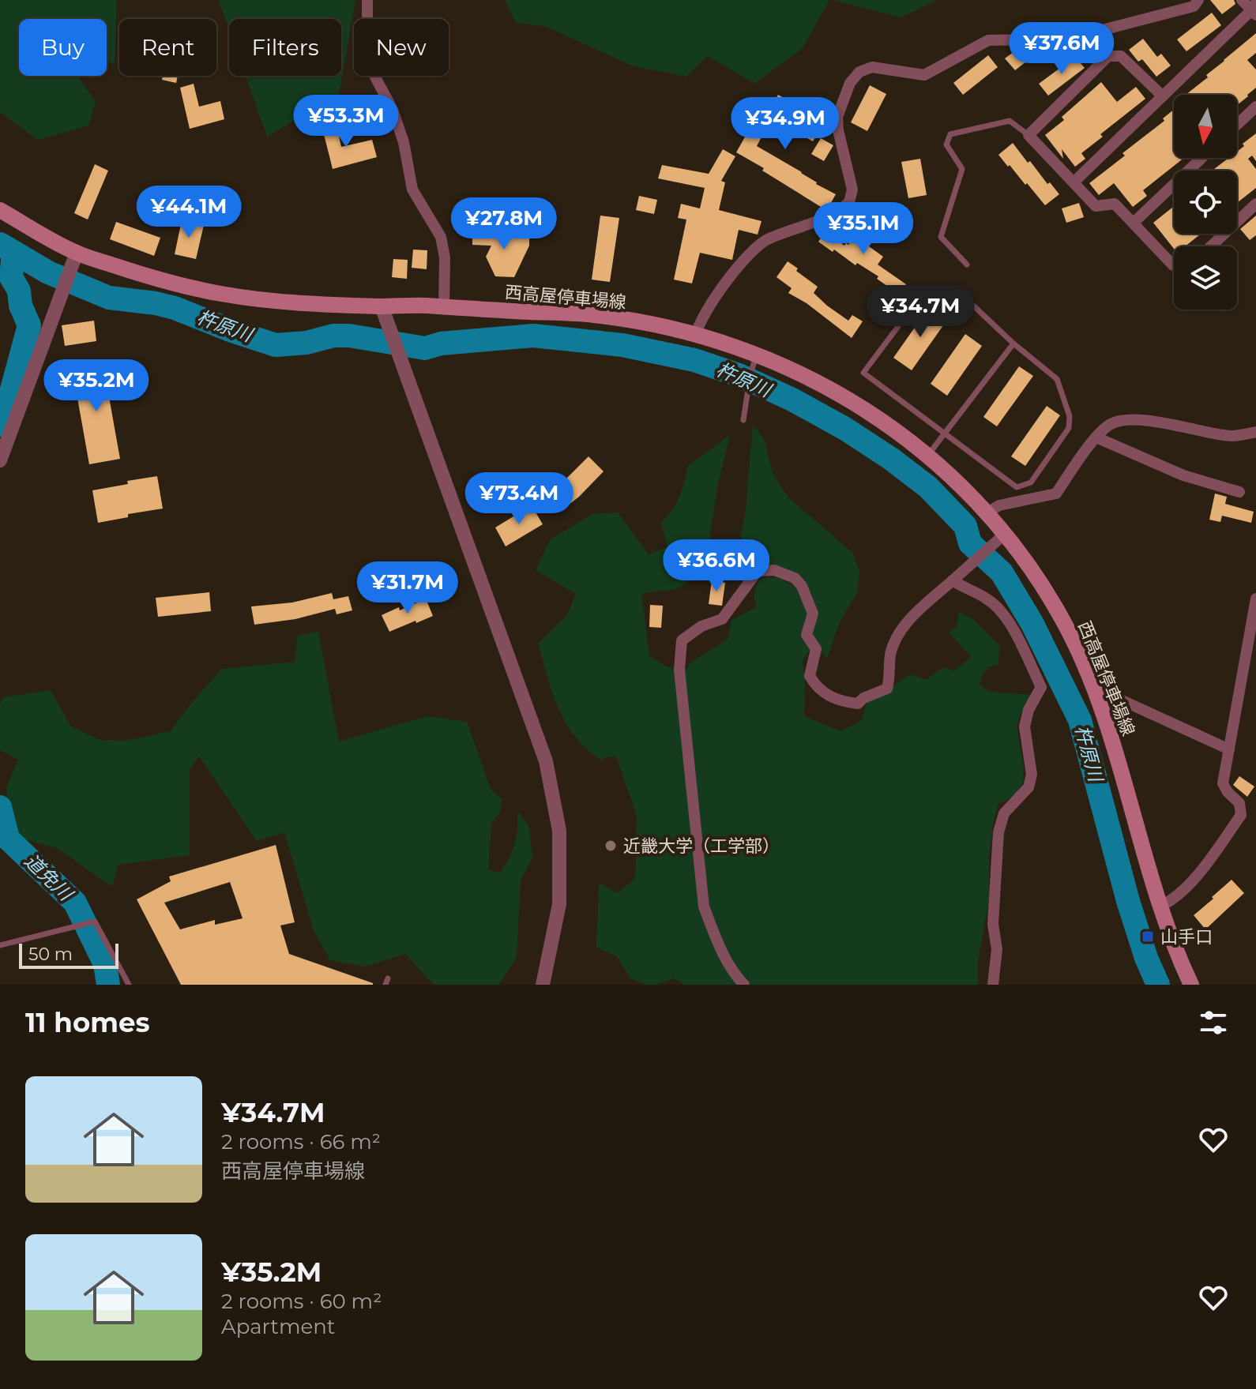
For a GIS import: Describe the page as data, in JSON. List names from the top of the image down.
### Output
{
  "streets": {
    "main road": ["西高屋停車場線"]
  },
  "water": ["杵原川", "道免川"],
  "places": {
    "other": ["近畿大学（工学部）"],
    "transit": ["山手口"]
  },
  "scale_bar": "50 m",
  "north": "bottom",
  "page": {
    "chip": [
      "Buy",
      "Rent",
      "Filters",
      "New"
    ],
    "price": [
      "¥37.6M",
      "¥53.3M",
      "¥34.9M",
      "¥44.1M",
      "¥27.8M",
      "¥35.1M",
      "¥34.7M",
      "¥35.2M",
      "¥73.4M",
      "¥36.6M",
      "¥31.7M"
    ],
    "scale": "50 m",
    "heading": "11 homes",
    "list": [
      {
        "name": "¥34.7M",
        "note": "2 rooms · 66 m² · 西高屋停車場線"
      },
      {
        "name": "¥35.2M",
        "note": "2 rooms · 60 m² · Apartment"
      }
    ]
  }
}
